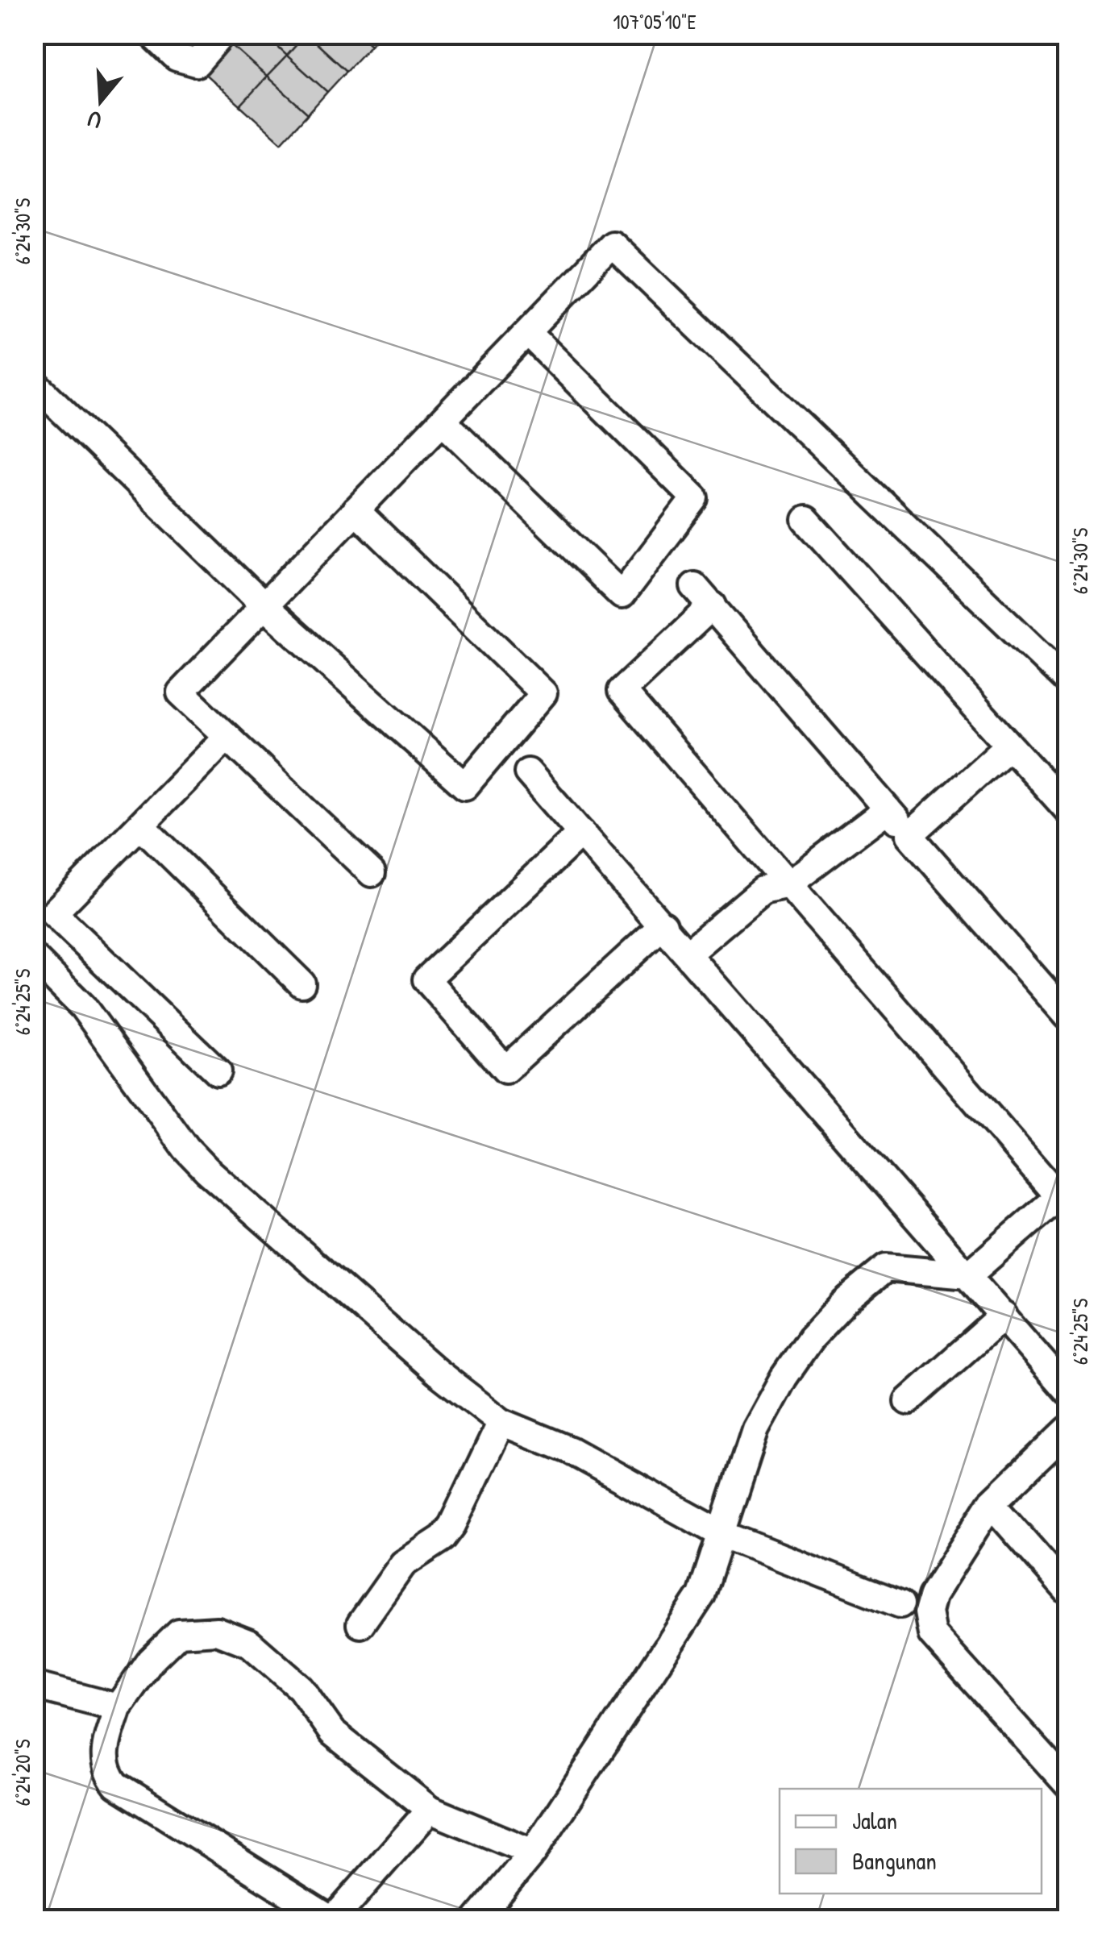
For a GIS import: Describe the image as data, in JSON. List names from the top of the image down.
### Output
{
  "legend": ["Jalan", "Bangunan"],
  "north": "bottom",
  "coordinates": [
    "107°05'10\"E",
    "6°24'30\"S",
    "6°24'25\"S",
    "6°24'20\"S"
  ]
}
